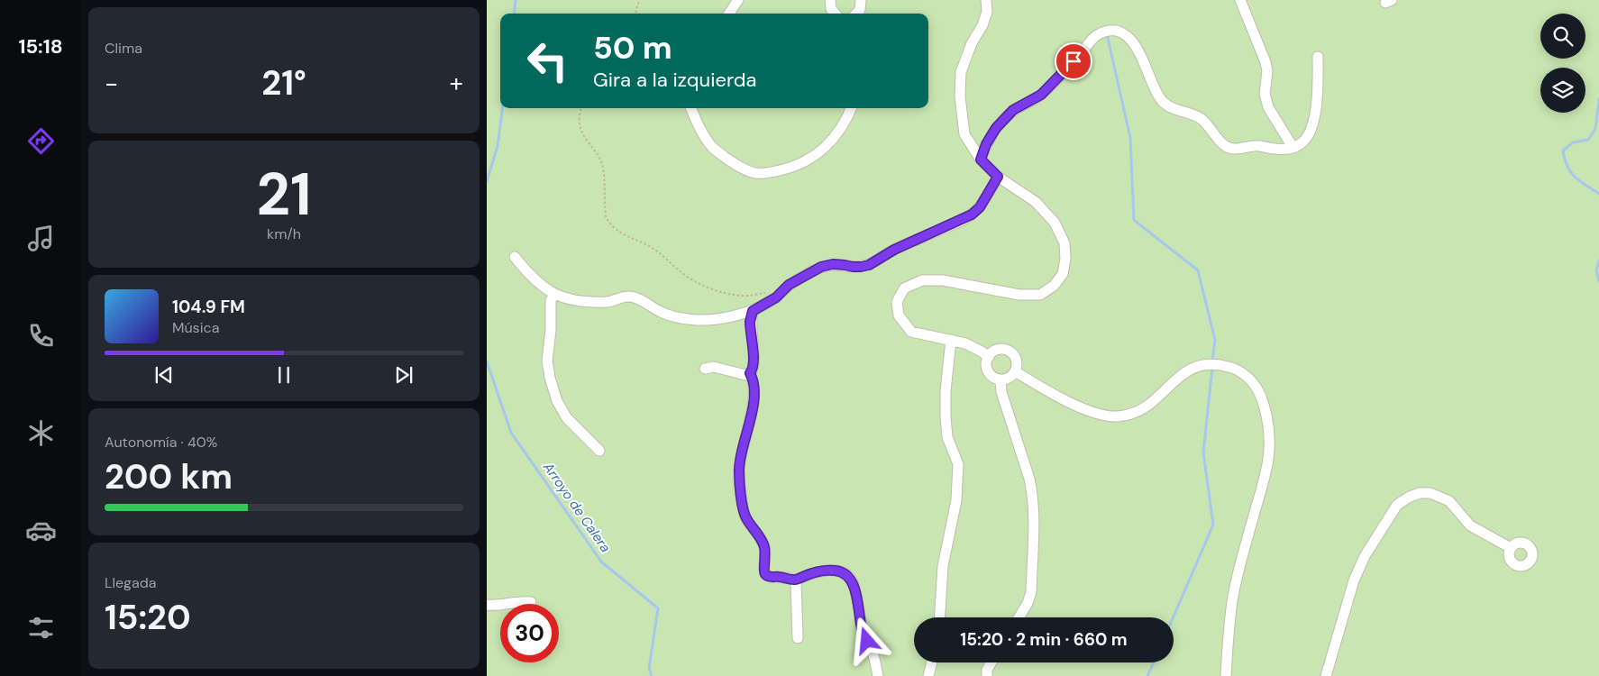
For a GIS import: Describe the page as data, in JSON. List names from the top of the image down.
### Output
{
  "water": ["Arroyo de Calera"],
  "page": {
    "tabs": "15:18",
    "tile": [
      "Clima",
      ["21", "km/h"],
      ["Autonomía · 40%", "200 km"],
      ["Llegada", "15:20"]
    ],
    "turn": ["50 m", "Gira a la izquierda"],
    "heat": ["−", "21°", "+"],
    "song": ["104.9 FM", "Música"],
    "limit": "30",
    "trip": "15:20 · 2 min · 660 m"
  }
}
